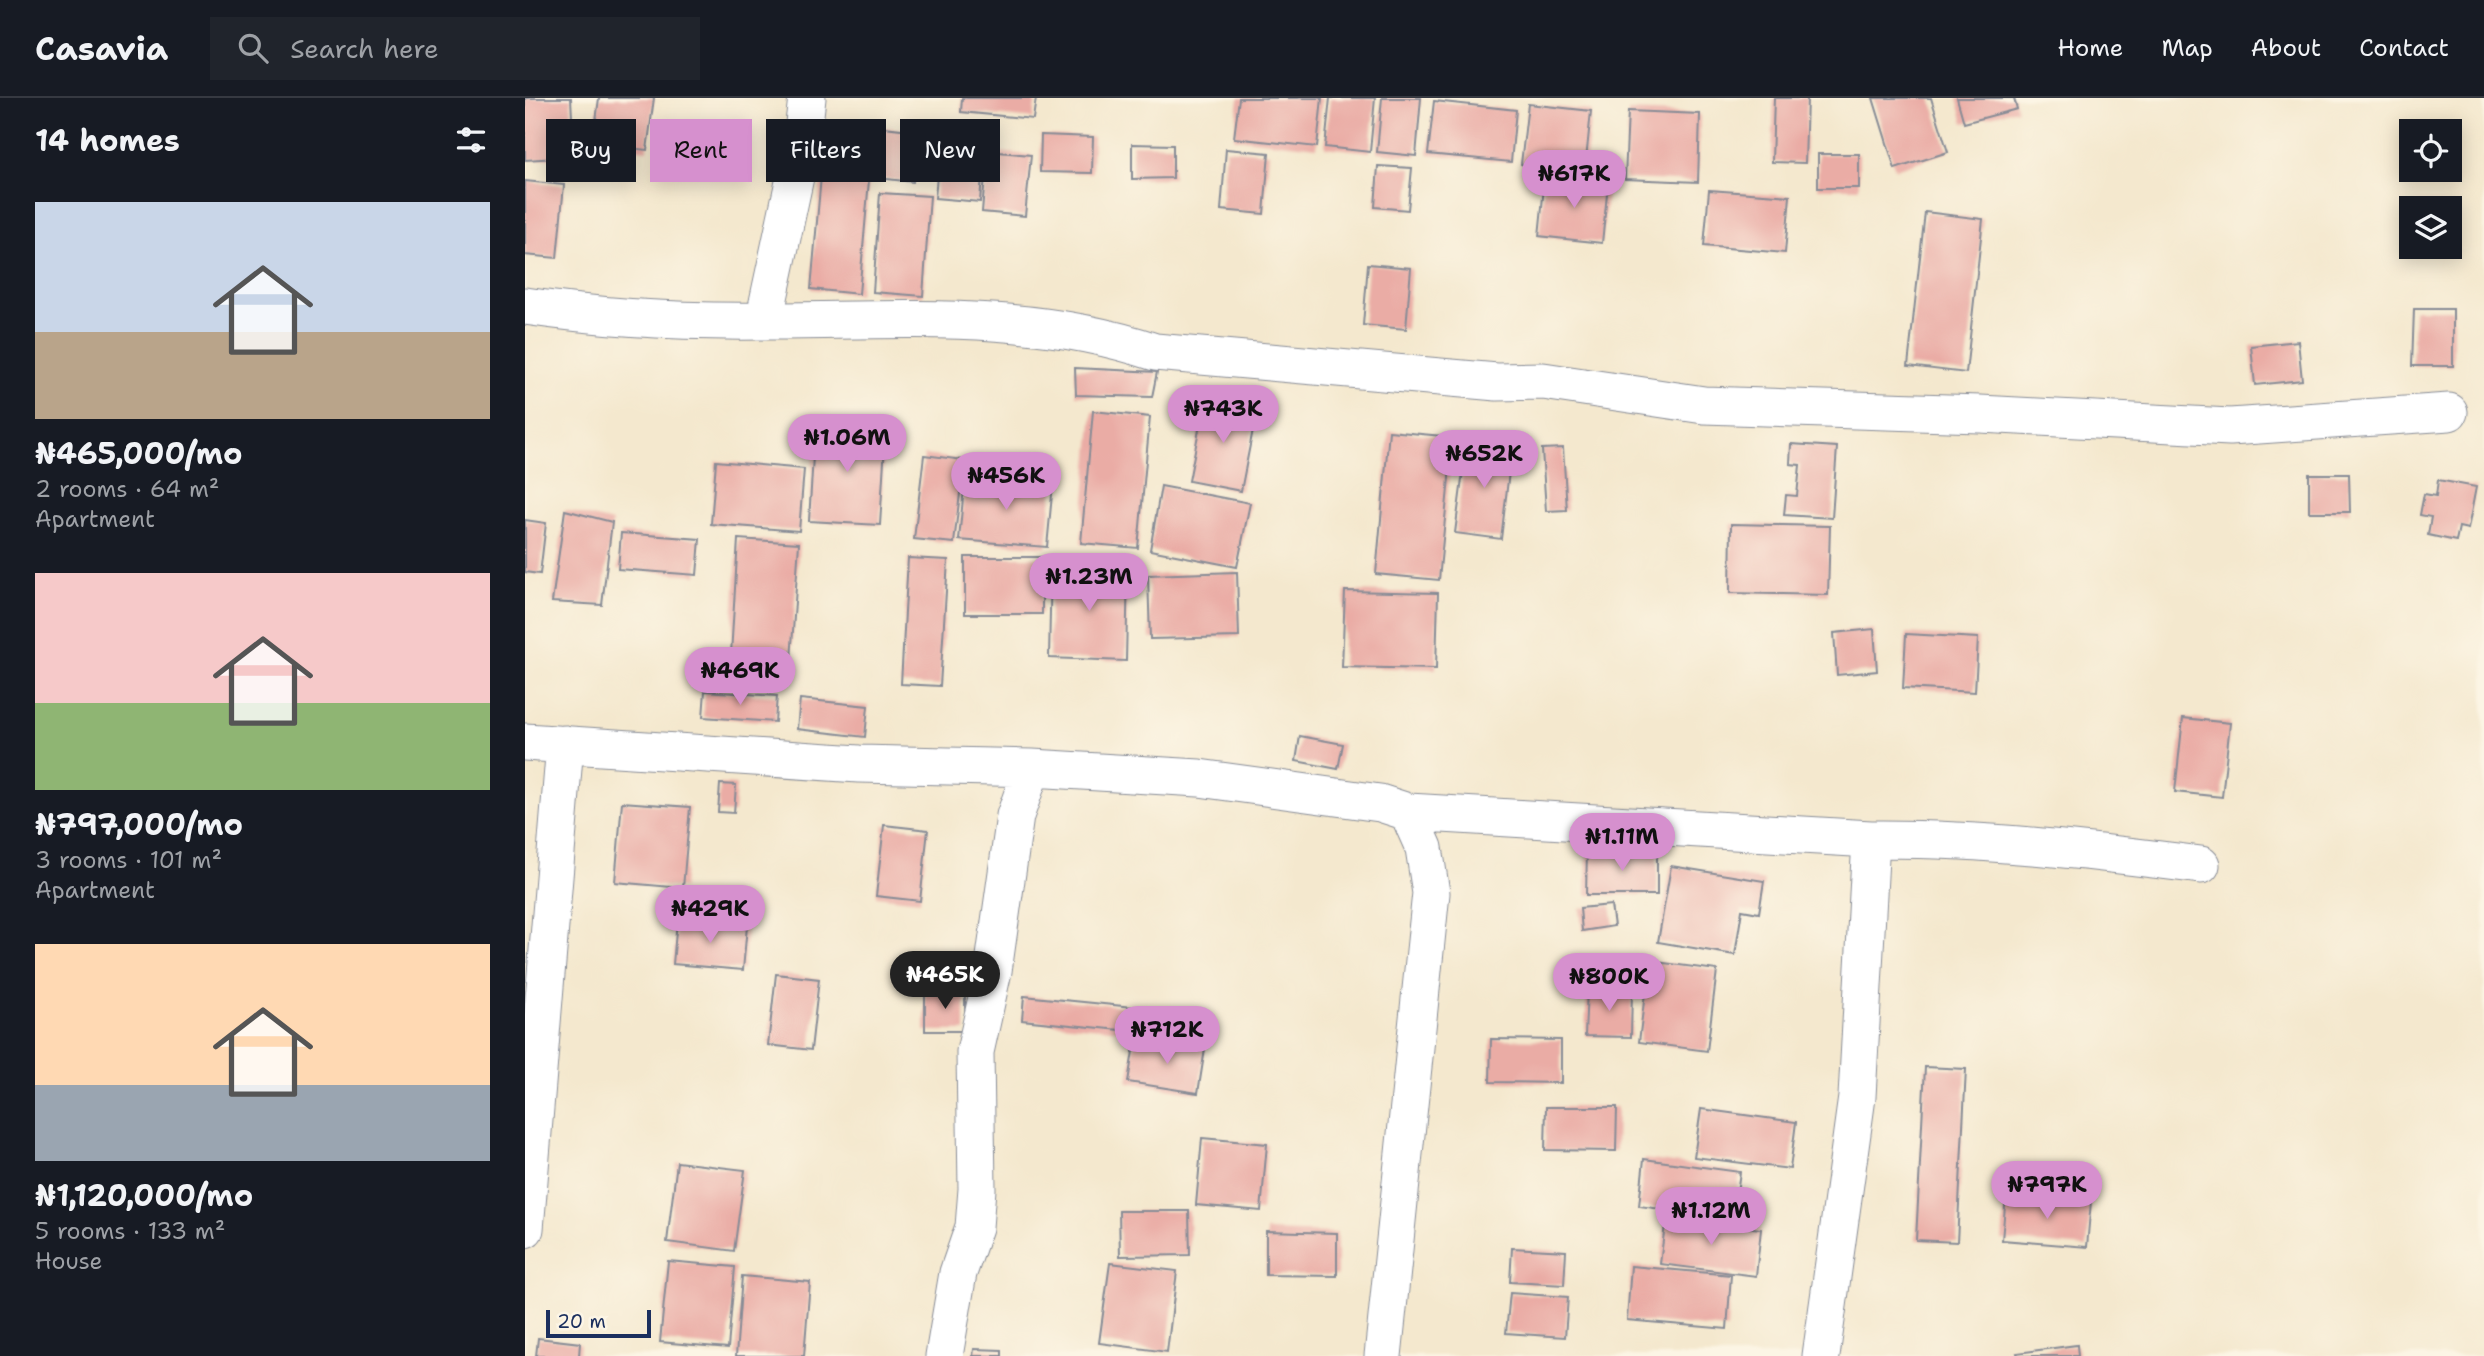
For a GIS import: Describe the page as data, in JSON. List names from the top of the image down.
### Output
{
  "scale_bar": "20 m",
  "page": {
    "header": "Casavia",
    "search": "Search here",
    "nav": [
      "Home",
      "Map",
      "About",
      "Contact"
    ],
    "heading": "14 homes",
    "chip": [
      "Buy",
      "Rent",
      "Filters",
      "New"
    ],
    "price": [
      "₦617K",
      "₦743K",
      "₦1.06M",
      "₦652K",
      "₦456K",
      "₦1.23M",
      "₦469K",
      "₦1.11M",
      "₦429K",
      "₦465K",
      "₦800K",
      "₦712K",
      "₦797K",
      "₦1.12M"
    ],
    "list": [
      {
        "name": "₦465,000/mo",
        "note": "2 rooms · 64 m² · Apartment"
      },
      {
        "name": "₦797,000/mo",
        "note": "3 rooms · 101 m² · Apartment"
      },
      {
        "name": "₦1,120,000/mo",
        "note": "5 rooms · 133 m² · House"
      }
    ],
    "scale": "20 m"
  }
}
